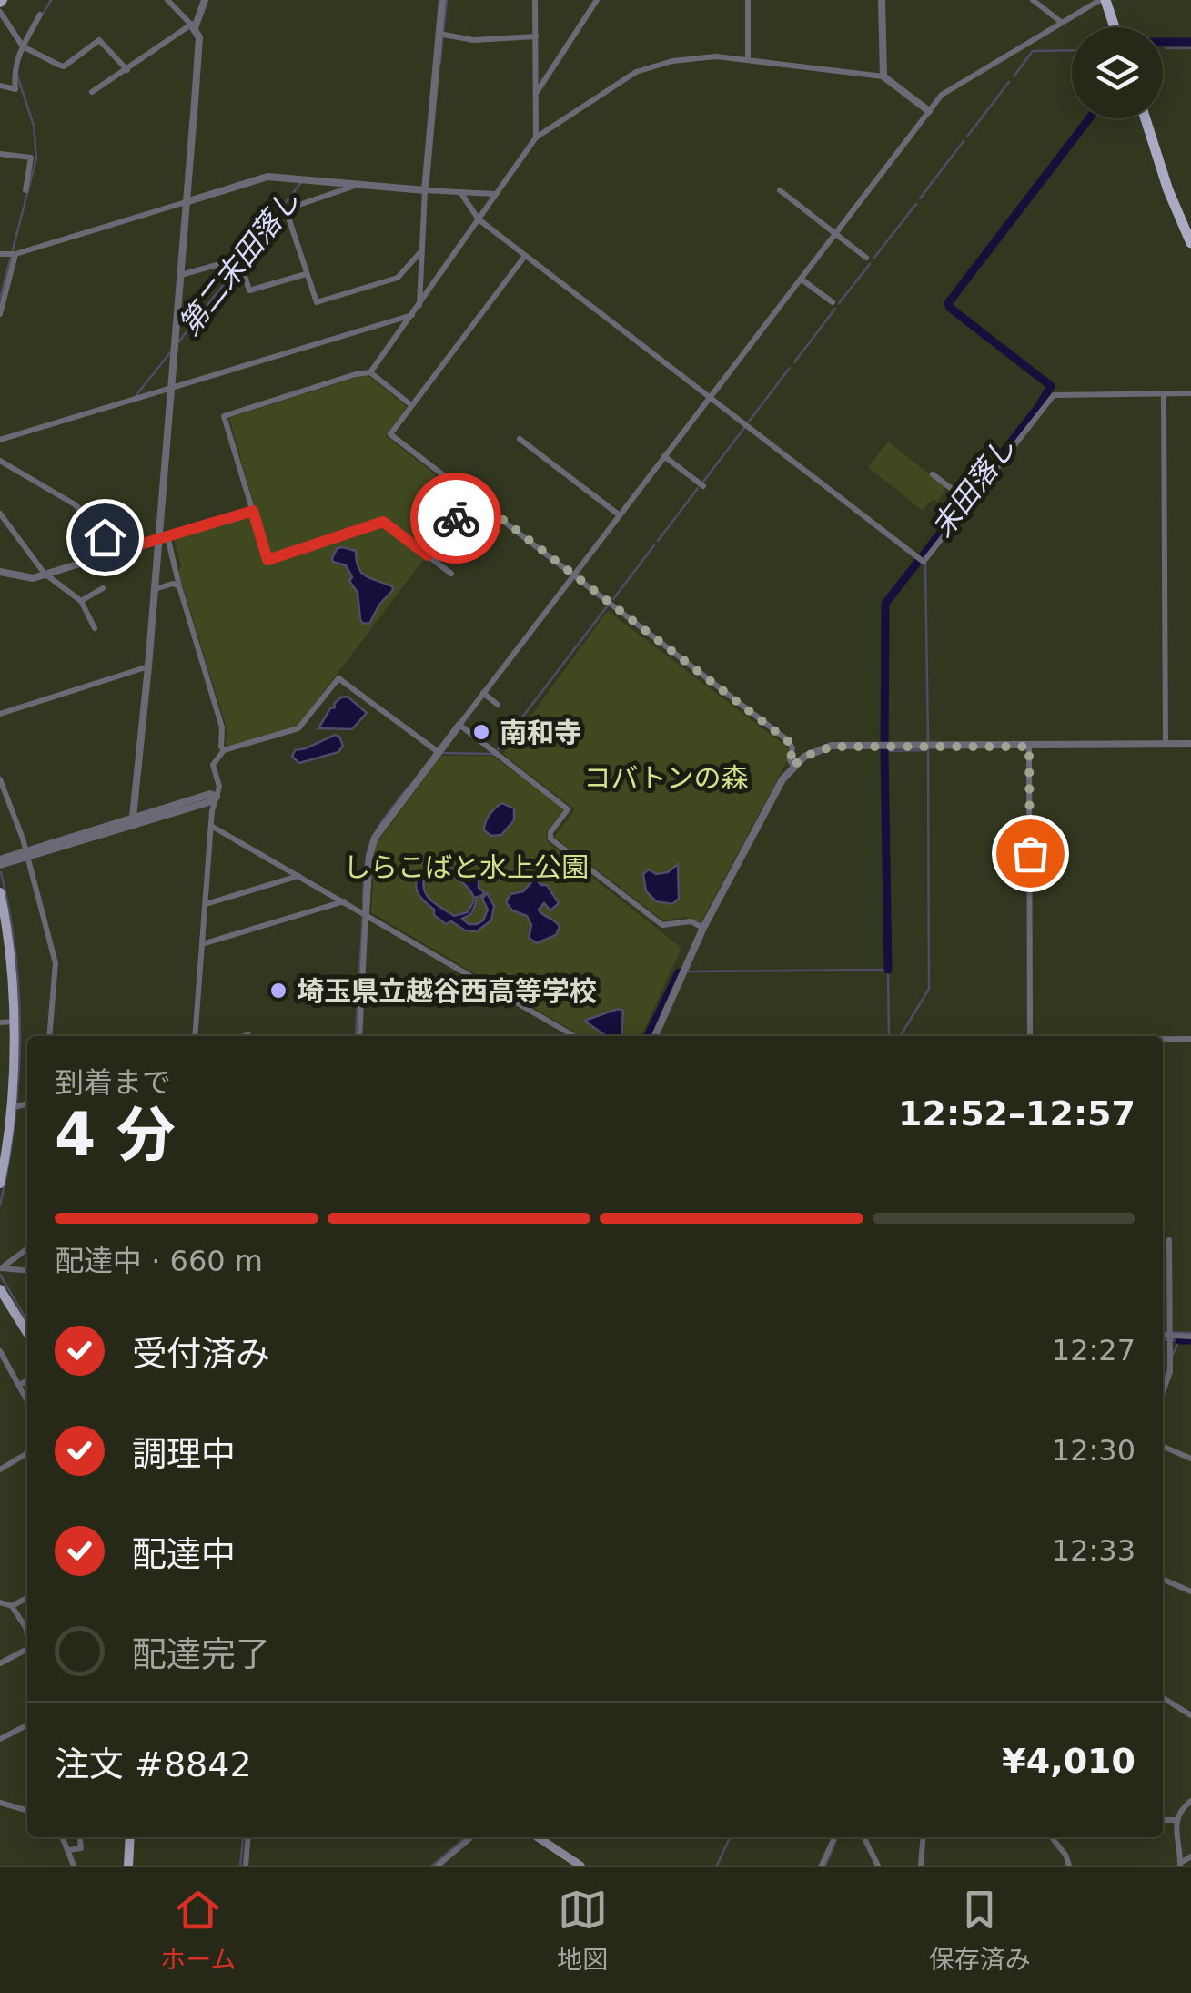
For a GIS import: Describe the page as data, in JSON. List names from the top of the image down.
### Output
{
  "water": ["第二末田落し", "末田落し"],
  "parks": ["コバトンの森", "しらこばと水上公園"],
  "places": ["南和寺", "埼玉県立越谷西高等学校"],
  "page": {
    "heading": ["4 分", "到着まで", "12:52–12:57"],
    "panel": ["注文 #8842", "¥4,010"],
    "bar": "配達中 · 660 m",
    "list": [
      ["受付済み", "12:27"],
      ["調理中", "12:30"],
      ["配達中", "12:33"],
      "配達完了"
    ],
    "tabs": ["ホーム", "地図", "保存済み"]
  }
}
